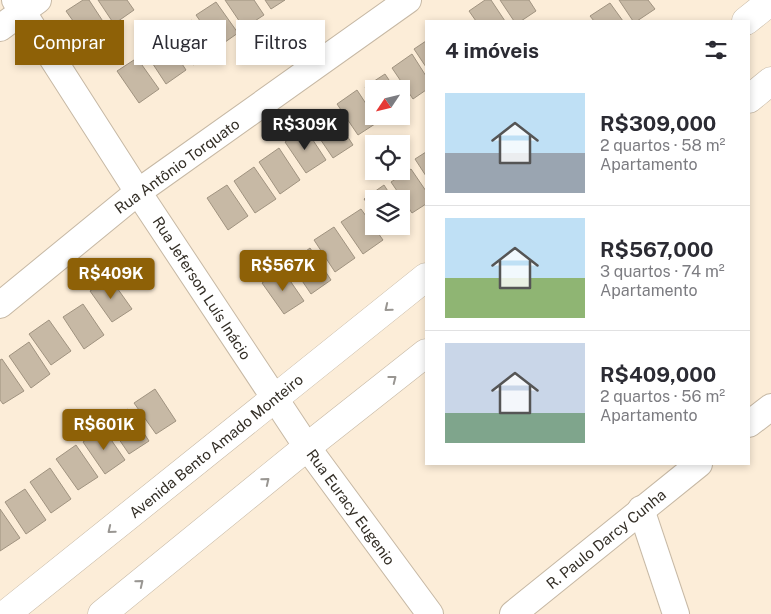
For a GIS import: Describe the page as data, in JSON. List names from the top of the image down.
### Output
{
  "streets": {
    "street": [
      "Rua Antônio Torquato",
      "Rua Jeferson Luís Inácio",
      "Avenida Bento Amado Monteiro",
      "Rua Euracy Eugenio",
      "R. Paulo Darcy Cunha"
    ]
  },
  "crossings": [
    ["Rua Antônio Torquato", "Rua Jeferson Luís Inácio"],
    ["Rua Jeferson Luís Inácio", "Avenida Bento Amado Monteiro"],
    ["Rua Jeferson Luís Inácio", "Rua Euracy Eugenio"],
    ["Avenida Bento Amado Monteiro", "Rua Euracy Eugenio"]
  ],
  "north": "bottom left",
  "page": {
    "chip": ["Comprar", "Alugar", "Filtros"],
    "heading": "4 imóveis",
    "list": [
      {
        "name": "R$309,000",
        "note": "2 quartos · 58 m² · Apartamento"
      },
      {
        "name": "R$567,000",
        "note": "3 quartos · 74 m² · Apartamento"
      },
      {
        "name": "R$409,000",
        "note": "2 quartos · 56 m² · Apartamento"
      }
    ],
    "price": [
      "R$309K",
      "R$567K",
      "R$409K",
      "R$601K"
    ]
  }
}
